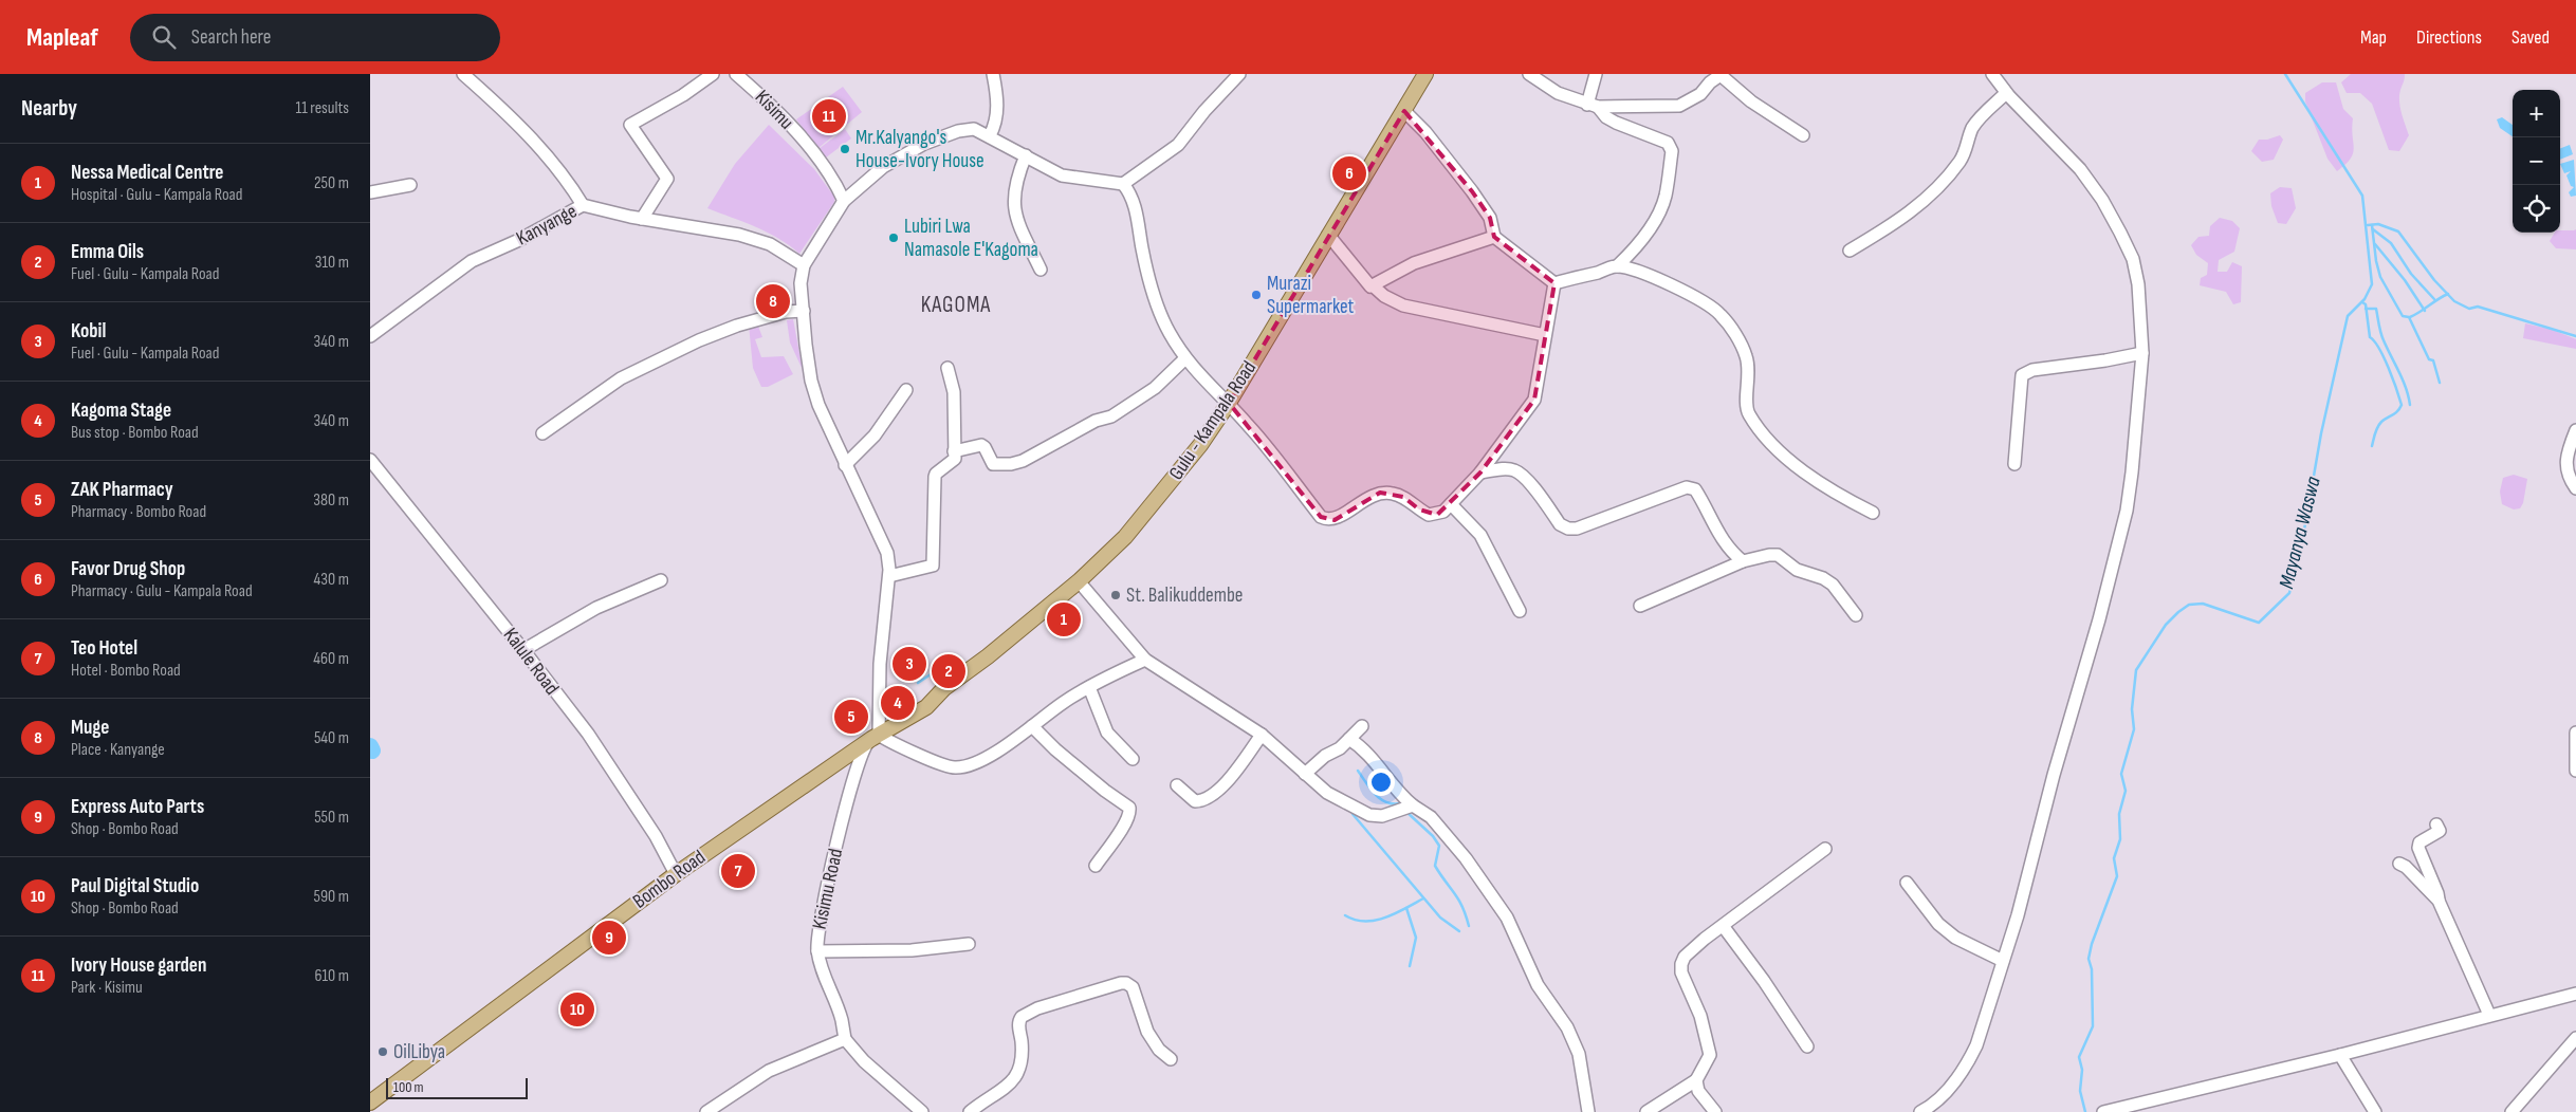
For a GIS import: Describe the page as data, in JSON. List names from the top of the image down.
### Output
{
  "streets": {
    "main road": ["Gulu - Kampala Road", "Bombo Road"],
    "street": [
      "Kisimu",
      "Kanyange",
      "Kalule Road",
      "Kisimu Road"
    ]
  },
  "crossings": [
    ["Gulu - Kampala Road", "Bombo Road"],
    ["Kalule Road", "Bombo Road"],
    ["Bombo Road", "Kisimu Road"]
  ],
  "districts": ["KAGOMA"],
  "water": ["Mayanya Waswa"],
  "places": [
    "Mr.Kalyango's House-Ivory House",
    "Lubiri Lwa Namasole E'Kagoma",
    "Murazi Supermarket",
    "St. Balikuddembe",
    "OilLibya"
  ],
  "scale_bar": "100 m",
  "page": {
    "header": "Mapleaf",
    "search": "Search here",
    "nav": ["Map", "Directions", "Saved"],
    "heading": ["Nearby", "11 results"],
    "map_buttons": ["+", "−"],
    "pins": [
      "11",
      "6",
      "8",
      "1",
      "3",
      "2",
      "4",
      "5",
      "7",
      "9",
      "10"
    ],
    "list": [
      {
        "mark": "1",
        "name": "Nessa Medical Centre",
        "note": "Hospital · Gulu - Kampala Road",
        "value": "250 m"
      },
      {
        "mark": "2",
        "name": "Emma Oils",
        "note": "Fuel · Gulu - Kampala Road",
        "value": "310 m"
      },
      {
        "mark": "3",
        "name": "Kobil",
        "note": "Fuel · Gulu - Kampala Road",
        "value": "340 m"
      },
      {
        "mark": "4",
        "name": "Kagoma Stage",
        "note": "Bus stop · Bombo Road",
        "value": "340 m"
      },
      {
        "mark": "5",
        "name": "ZAK Pharmacy",
        "note": "Pharmacy · Bombo Road",
        "value": "380 m"
      },
      {
        "mark": "6",
        "name": "Favor Drug Shop",
        "note": "Pharmacy · Gulu - Kampala Road",
        "value": "430 m"
      },
      {
        "mark": "7",
        "name": "Teo Hotel",
        "note": "Hotel · Bombo Road",
        "value": "460 m"
      },
      {
        "mark": "8",
        "name": "Muge",
        "note": "Place · Kanyange",
        "value": "540 m"
      },
      {
        "mark": "9",
        "name": "Express Auto Parts",
        "note": "Shop · Bombo Road",
        "value": "550 m"
      },
      {
        "mark": "10",
        "name": "Paul Digital Studio",
        "note": "Shop · Bombo Road",
        "value": "590 m"
      },
      {
        "mark": "11",
        "name": "Ivory House garden",
        "note": "Park · Kisimu",
        "value": "610 m"
      }
    ],
    "scale": "100 m"
  }
}
